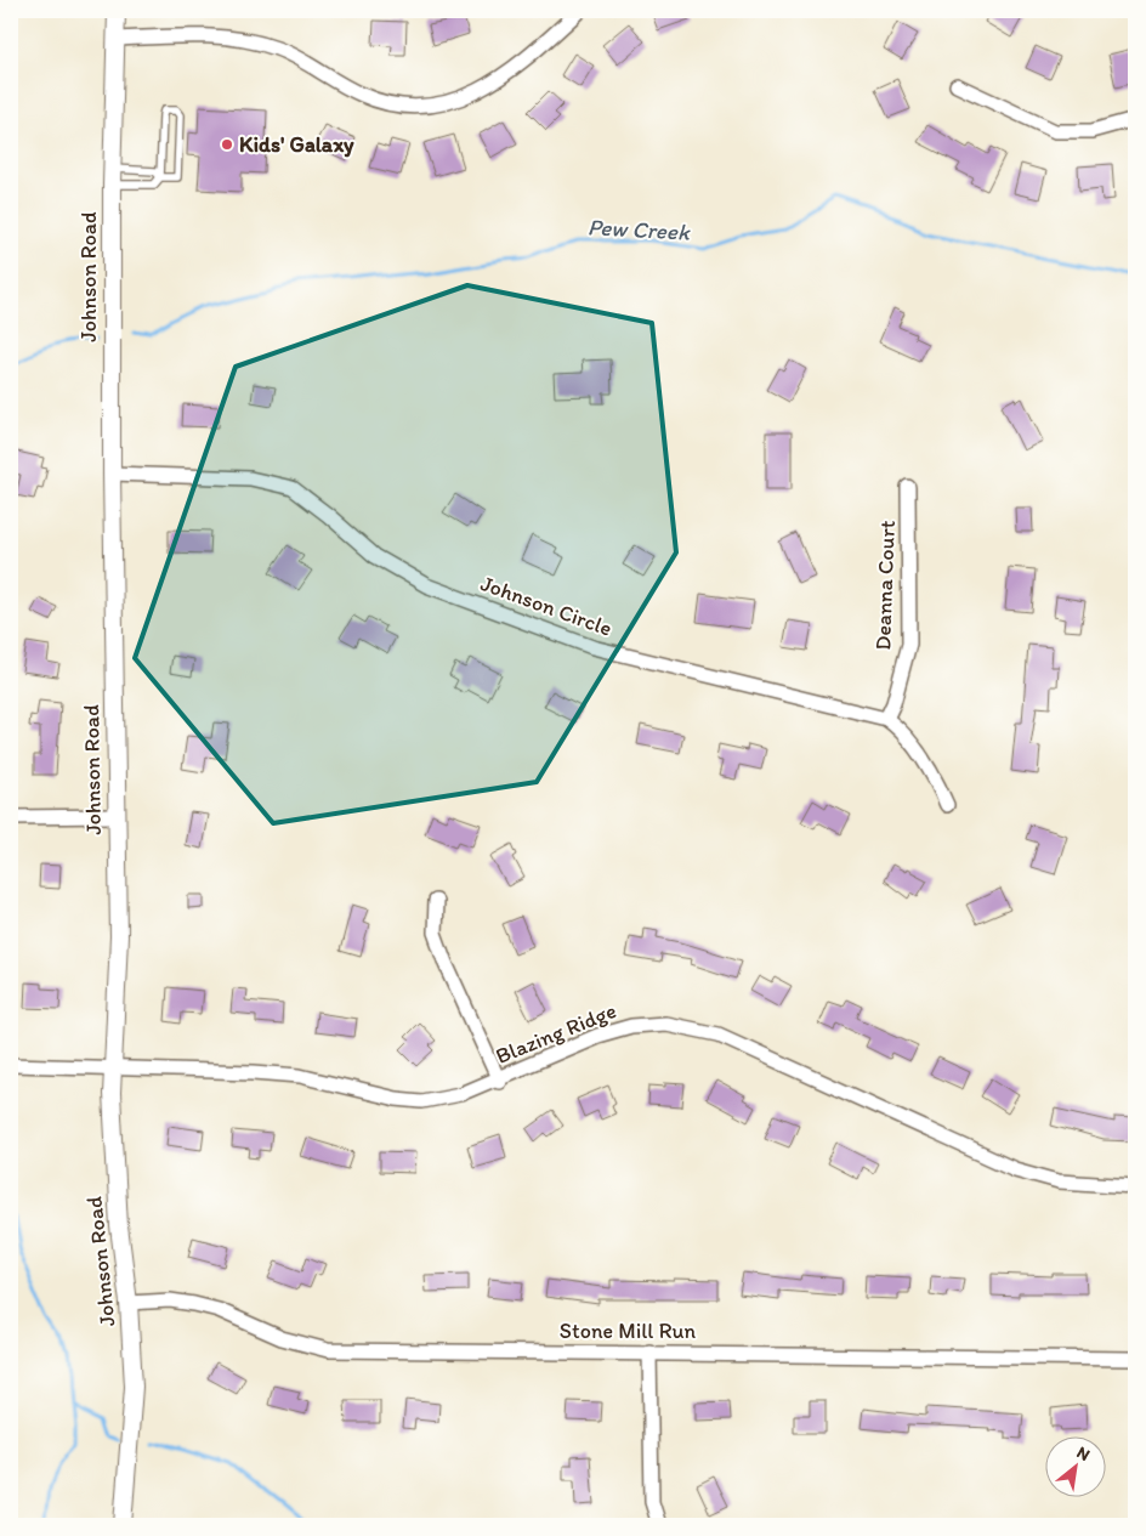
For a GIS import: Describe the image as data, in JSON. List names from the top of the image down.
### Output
{
  "streets": {
    "street": [
      "Johnson Road",
      "Deanna Court",
      "Johnson Circle",
      "Blazing Ridge",
      "Stone Mill Run"
    ]
  },
  "crossings": [
    ["Johnson Road", "Johnson Circle"],
    ["Johnson Road", "Blazing Ridge"],
    ["Johnson Road", "Stone Mill Run"],
    ["Deanna Court", "Johnson Circle"]
  ],
  "water": ["Pew Creek"],
  "places": ["Kids' Galaxy"],
  "north": "top right"
}
